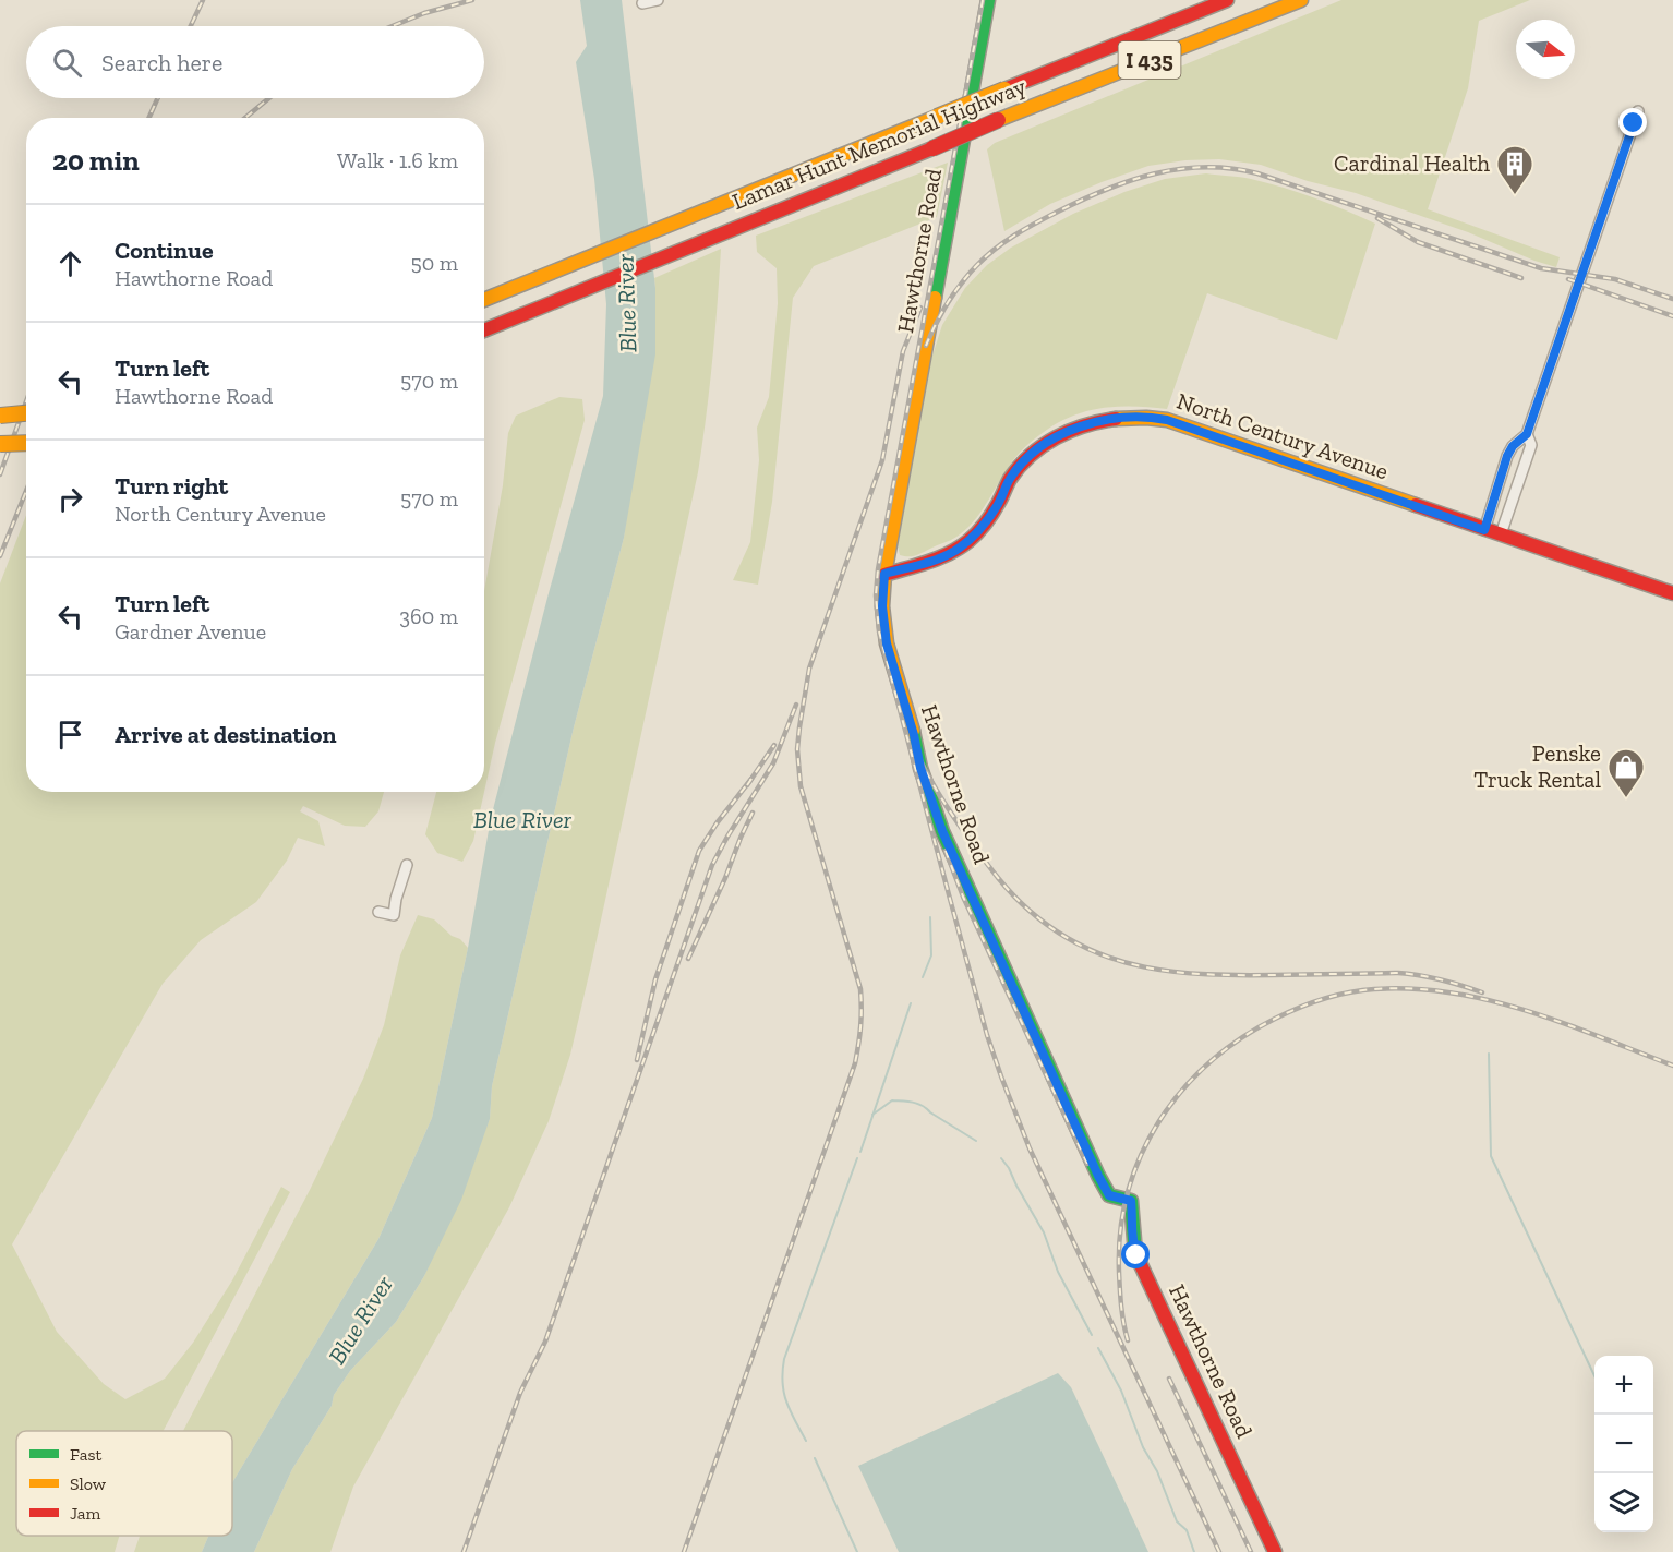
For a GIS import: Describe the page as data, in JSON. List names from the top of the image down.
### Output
{
  "streets": {
    "main road": [
      "I 435",
      "Lamar Hunt Memorial Highway",
      "Hawthorne Road",
      "North Century Avenue"
    ]
  },
  "crossings": [
    ["Hawthorne Road", "North Century Avenue"]
  ],
  "water": ["Blue River"],
  "places": {
    "building": ["Cardinal Health"],
    "shop": ["Penske Truck Rental"]
  },
  "legend": ["Fast", "Slow", "Jam"],
  "north": "right",
  "page": {
    "search": "Search here",
    "heading": ["20 min", "Walk · 1.6 km"],
    "list": [
      ["Continue", "Hawthorne Road", "50 m"],
      ["Turn left", "Hawthorne Road", "570 m"],
      ["Turn right", "North Century Avenue", "570 m"],
      ["Turn left", "Gardner Avenue", "360 m"],
      "Arrive at destination"
    ],
    "map_buttons": ["+", "−"]
  }
}
